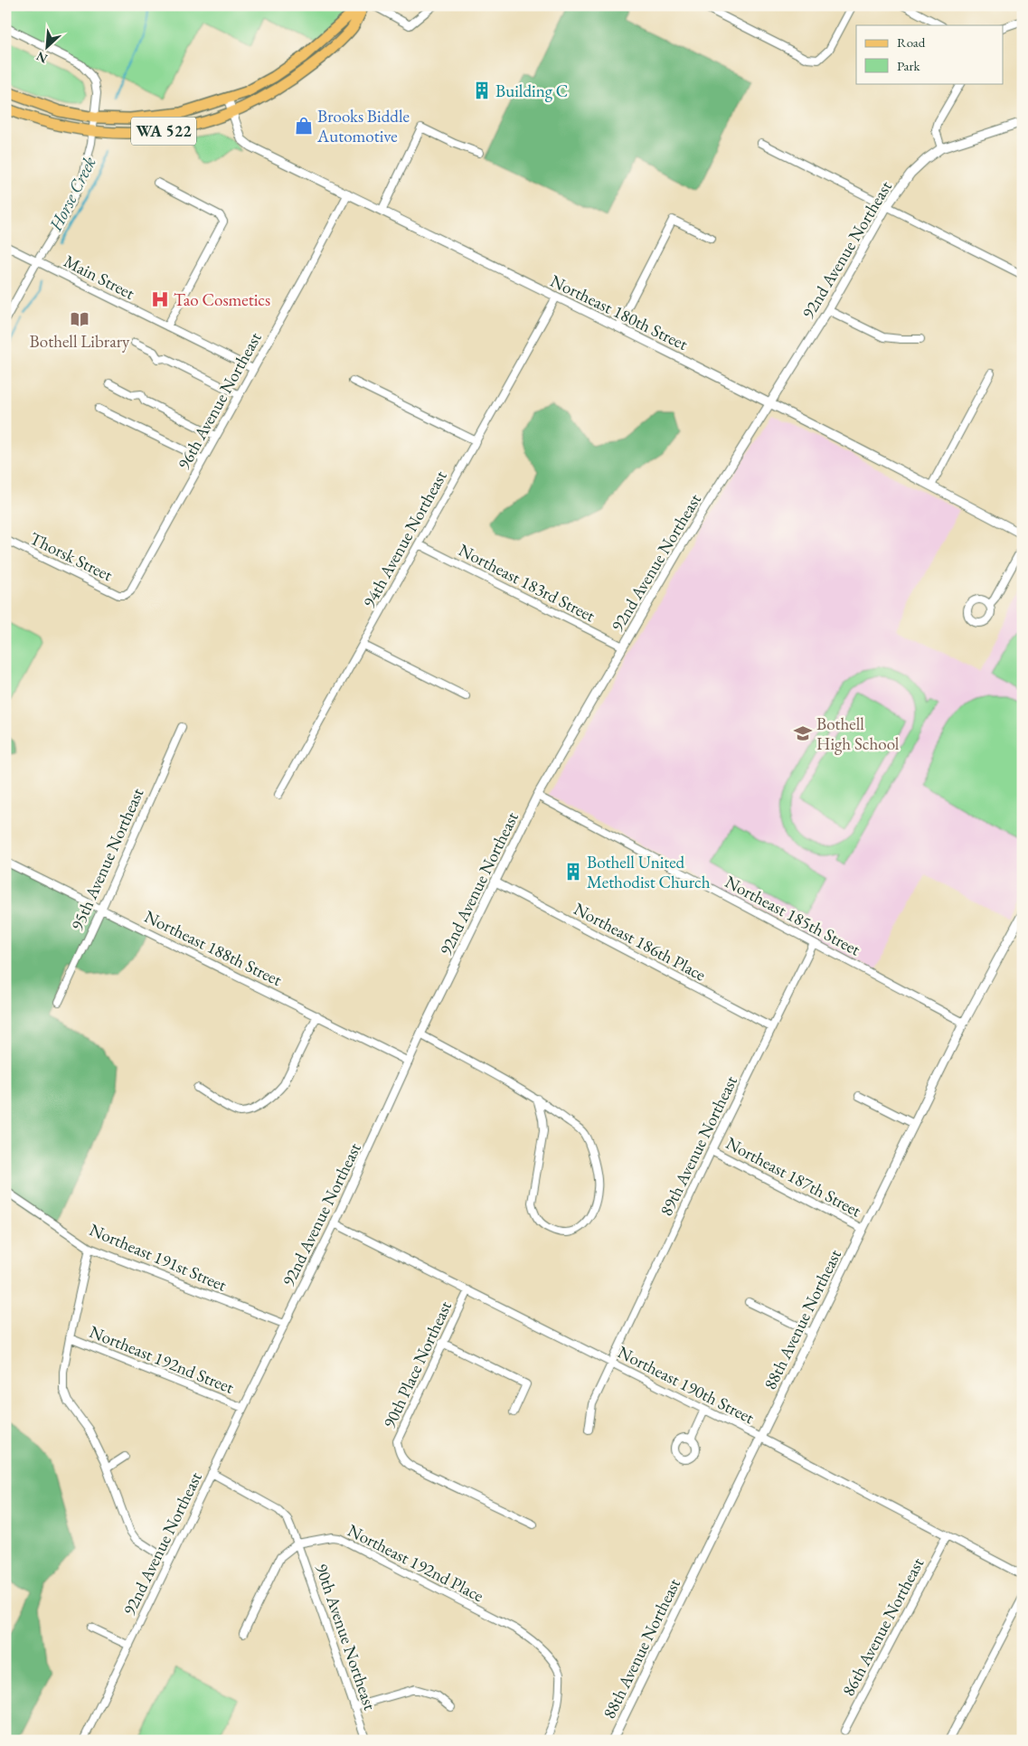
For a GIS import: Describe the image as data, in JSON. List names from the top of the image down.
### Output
{
  "streets": {
    "main road": ["WA 522"],
    "street": [
      "92nd Avenue Northeast",
      "Main Street",
      "Northeast 180th Street",
      "96th Avenue Northeast",
      "94th Avenue Northeast",
      "Thorsk Street",
      "Northeast 183rd Street",
      "95th Avenue Northeast",
      "Northeast 185th Street",
      "Northeast 186th Place",
      "Northeast 188th Street",
      "89th Avenue Northeast",
      "Northeast 187th Street",
      "Northeast 191st Street",
      "88th Avenue Northeast",
      "Northeast 192nd Street",
      "90th Place Northeast",
      "Northeast 190th Street",
      "Northeast 192nd Place",
      "86th Avenue Northeast",
      "90th Avenue Northeast"
    ]
  },
  "crossings": [
    ["WA 522", "Northeast 180th Street"],
    ["92nd Avenue Northeast", "Northeast 180th Street"],
    ["92nd Avenue Northeast", "Northeast 183rd Street"],
    ["92nd Avenue Northeast", "Northeast 185th Street"],
    ["92nd Avenue Northeast", "Northeast 186th Place"],
    ["92nd Avenue Northeast", "Northeast 188th Street"],
    ["92nd Avenue Northeast", "Northeast 191st Street"],
    ["92nd Avenue Northeast", "Northeast 192nd Street"],
    ["92nd Avenue Northeast", "Northeast 190th Street"],
    ["Main Street", "96th Avenue Northeast"],
    ["Northeast 180th Street", "96th Avenue Northeast"],
    ["Northeast 180th Street", "94th Avenue Northeast"],
    ["96th Avenue Northeast", "Thorsk Street"],
    ["94th Avenue Northeast", "Northeast 183rd Street"],
    ["95th Avenue Northeast", "Northeast 188th Street"],
    ["Northeast 185th Street", "89th Avenue Northeast"],
    ["Northeast 185th Street", "88th Avenue Northeast"],
    ["Northeast 186th Place", "89th Avenue Northeast"],
    ["89th Avenue Northeast", "Northeast 187th Street"],
    ["89th Avenue Northeast", "Northeast 190th Street"],
    ["Northeast 187th Street", "88th Avenue Northeast"],
    ["88th Avenue Northeast", "Northeast 190th Street"],
    ["90th Place Northeast", "Northeast 190th Street"],
    ["Northeast 190th Street", "86th Avenue Northeast"],
    ["Northeast 192nd Place", "90th Avenue Northeast"]
  ],
  "water": ["Horse Creek"],
  "places": {
    "building": ["Building C", "Bothell United Methodist Church"],
    "shop": ["Brooks Biddle Automotive"],
    "hospital": ["Tao Cosmetics"],
    "library": ["Bothell Library"],
    "school or university": ["Bothell High School"]
  },
  "legend": ["Road", "Park"],
  "north": "bottom left"
}
